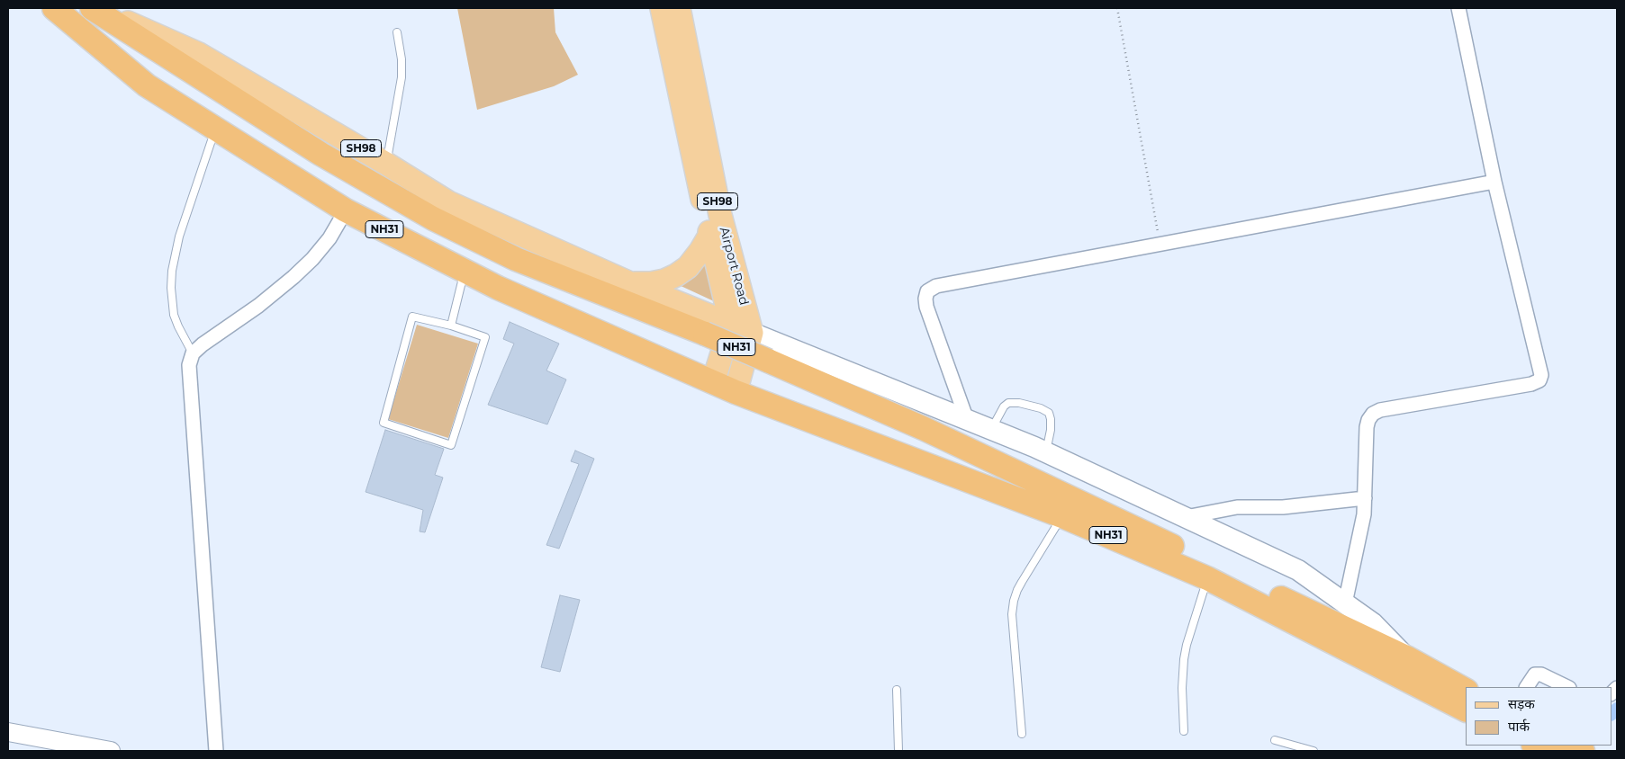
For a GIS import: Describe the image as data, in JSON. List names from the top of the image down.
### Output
{
  "streets": {
    "highway": ["NH31"],
    "main road": ["SH98", "Airport Road"]
  },
  "crossings": [
    ["SH98", "NH31"],
    ["SH98", "Airport Road"]
  ],
  "legend": ["सड़क", "पार्क"]
}
